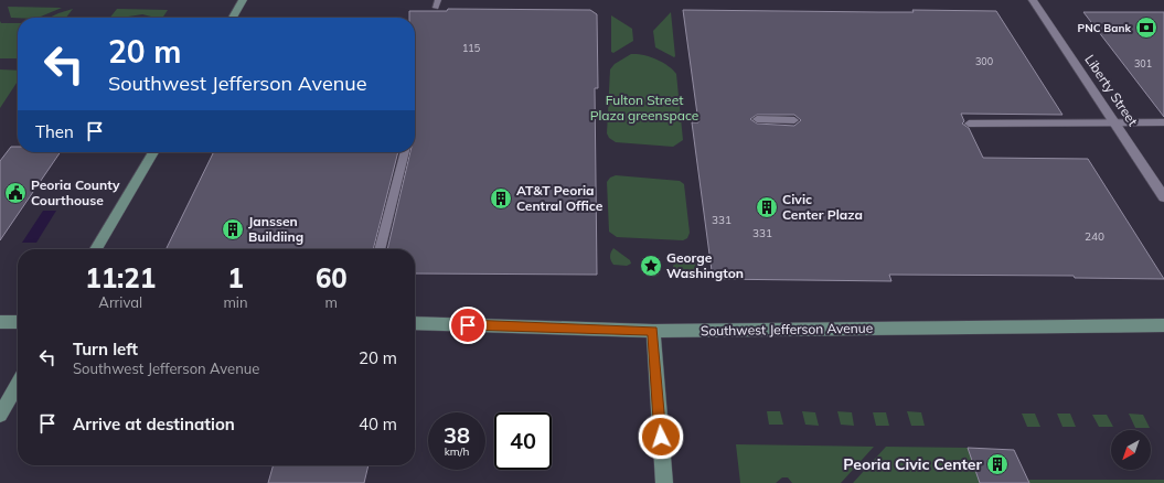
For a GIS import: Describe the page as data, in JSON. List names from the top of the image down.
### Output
{
  "streets": {
    "main road": ["Southwest Jefferson Avenue"],
    "street": ["Liberty Street"]
  },
  "parks": ["Fulton Street Plaza greenspace"],
  "places": {
    "bank": ["PNC Bank"],
    "public building": ["Peoria County Courthouse"],
    "building": [
      "AT&T Peoria Central Office",
      "Civic Center Plaza",
      "Janssen Buildiing",
      "Peoria Civic Center"
    ],
    "place": ["George Washington"]
  },
  "house_numbers": [
    "115",
    "300",
    "301",
    "331",
    "331",
    "240"
  ],
  "north": "bottom left",
  "page": {
    "turn": ["20 m", "Southwest Jefferson Avenue"],
    "then": "Then",
    "eta": [
      "11:21",
      "Arrival",
      "1",
      "min",
      "60",
      "m"
    ],
    "list": [
      {
        "name": "Turn left",
        "note": "Southwest Jefferson Avenue",
        "value": "20 m"
      },
      {
        "name": "Arrive at destination",
        "value": "40 m"
      }
    ],
    "speed": "38 km/h",
    "limit": "40"
  }
}
